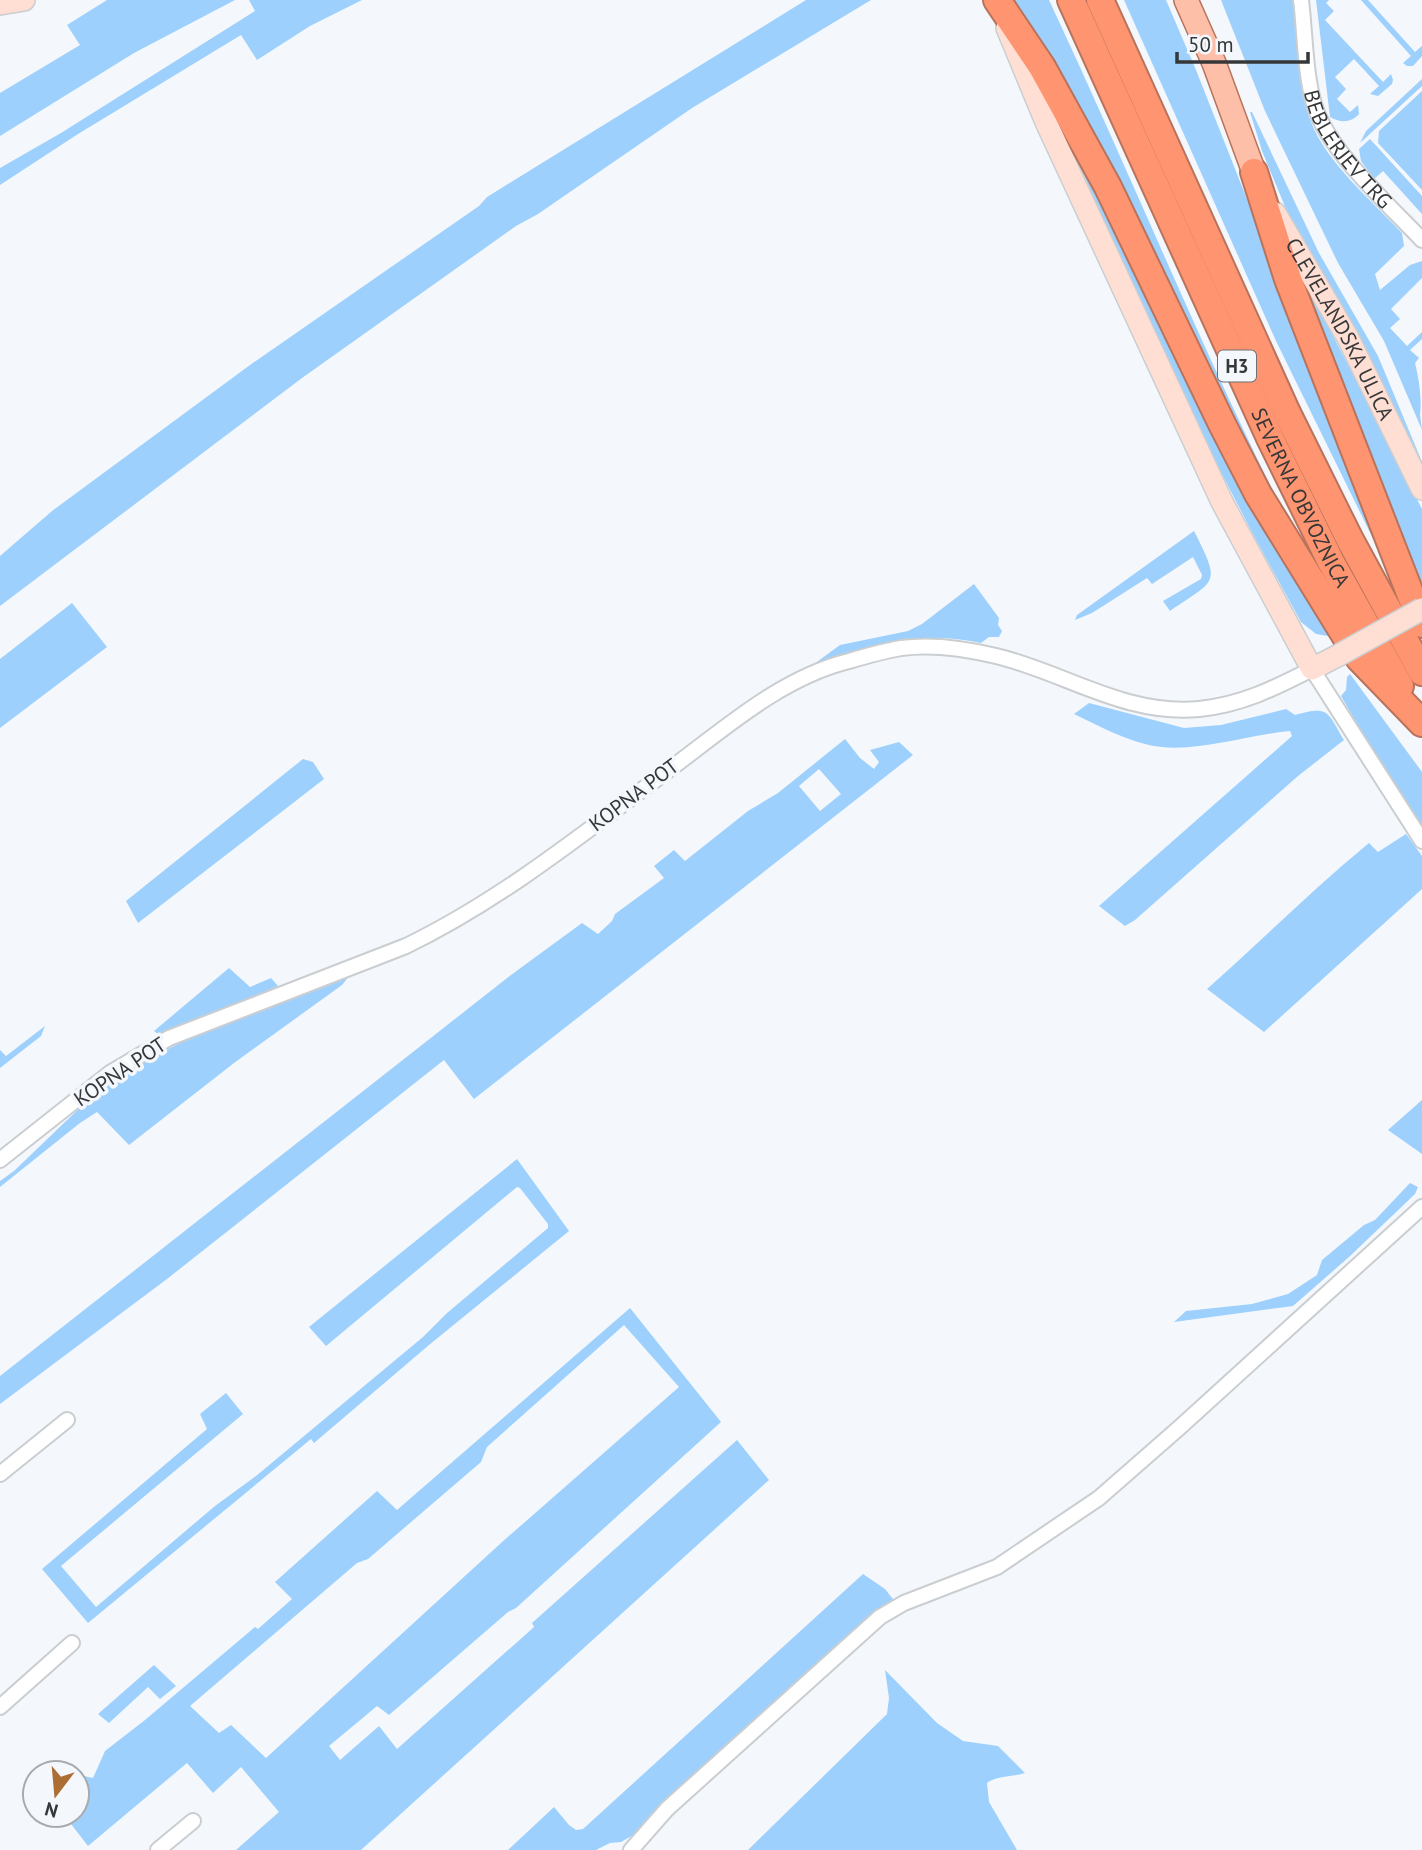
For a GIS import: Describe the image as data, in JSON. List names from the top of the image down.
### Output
{
  "streets": {
    "highway": ["H3", "SEVERNA OBVOZNICA"],
    "street": ["BEBLERJEV TRG", "CLEVELANDSKA ULICA", "KOPNA POT"]
  },
  "scale_bar": "50 m",
  "north": "bottom"
}
